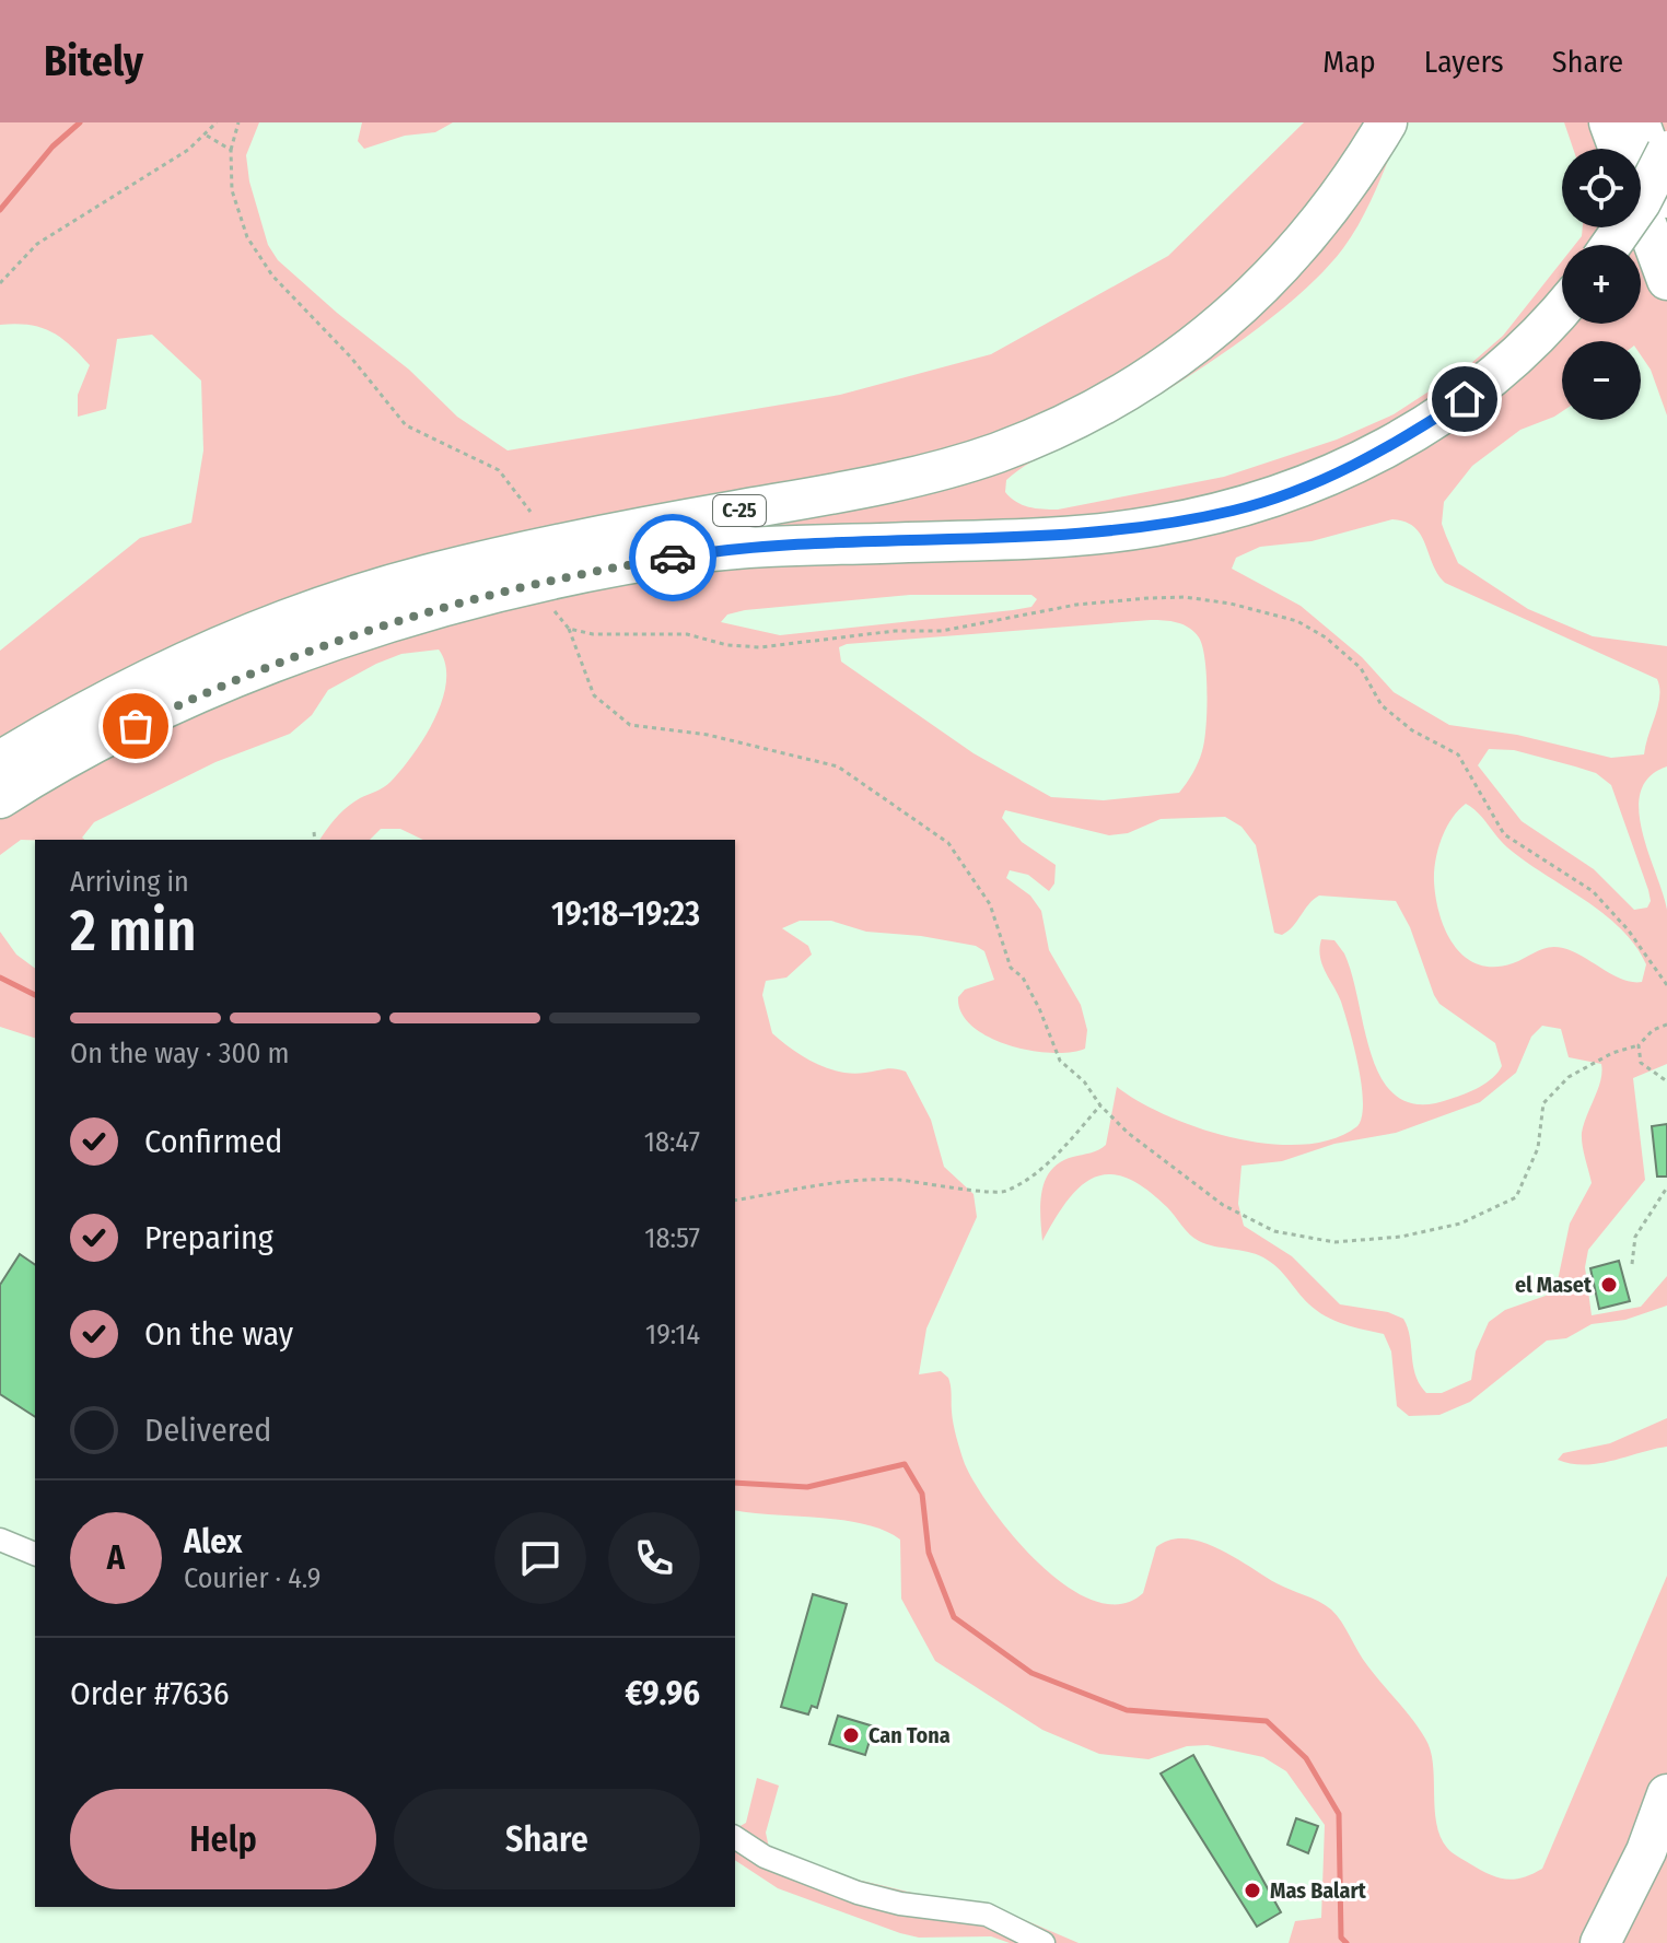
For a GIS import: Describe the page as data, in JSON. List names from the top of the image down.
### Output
{
  "streets": {
    "highway": ["C-25"]
  },
  "places": ["el Maset", "Can Tona", "Mas Balart"],
  "page": {
    "header": "Bitely",
    "nav": ["Map", "Layers", "Share"],
    "map_buttons": ["+", "−"],
    "heading": ["2 min", "Arriving in", "19:18–19:23"],
    "panel": [
      "Alex",
      "Courier · 4.9",
      "Order #7636",
      "€9.96"
    ],
    "bar": "On the way · 300 m",
    "list": [
      ["Confirmed", "18:47"],
      ["Preparing", "18:57"],
      ["On the way", "19:14"],
      "Delivered"
    ],
    "round": "A",
    "buttons": ["Help", "Share"]
  }
}
